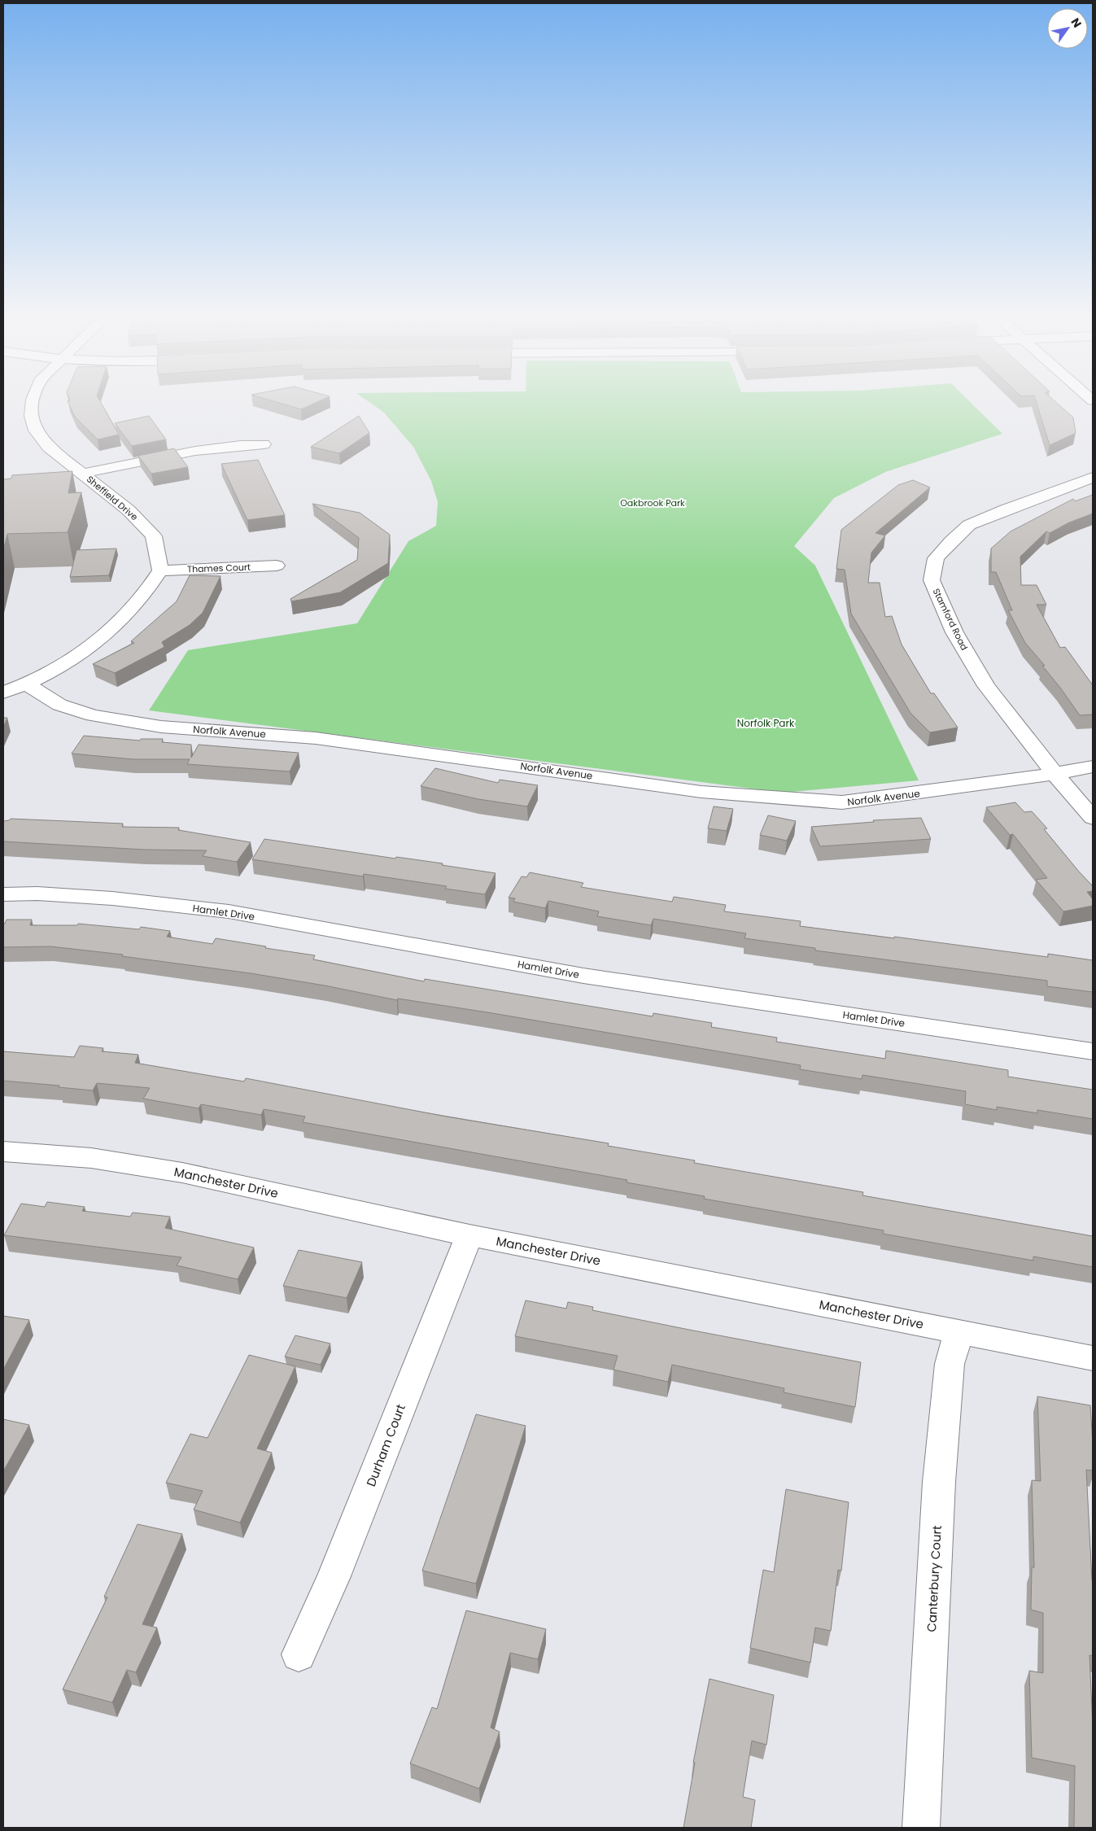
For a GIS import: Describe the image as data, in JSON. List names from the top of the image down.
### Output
{
  "streets": {
    "street": [
      "Sheffield Drive",
      "Thames Court",
      "Stamford Road",
      "Norfolk Avenue",
      "Hamlet Drive",
      "Manchester Drive",
      "Durham Court",
      "Canterbury Court"
    ]
  },
  "crossings": [
    ["Sheffield Drive", "Thames Court"],
    ["Stamford Road", "Norfolk Avenue"],
    ["Manchester Drive", "Durham Court"],
    ["Manchester Drive", "Canterbury Court"]
  ],
  "parks": ["Oakbrook Park", "Norfolk Park"],
  "north": "top right"
}
